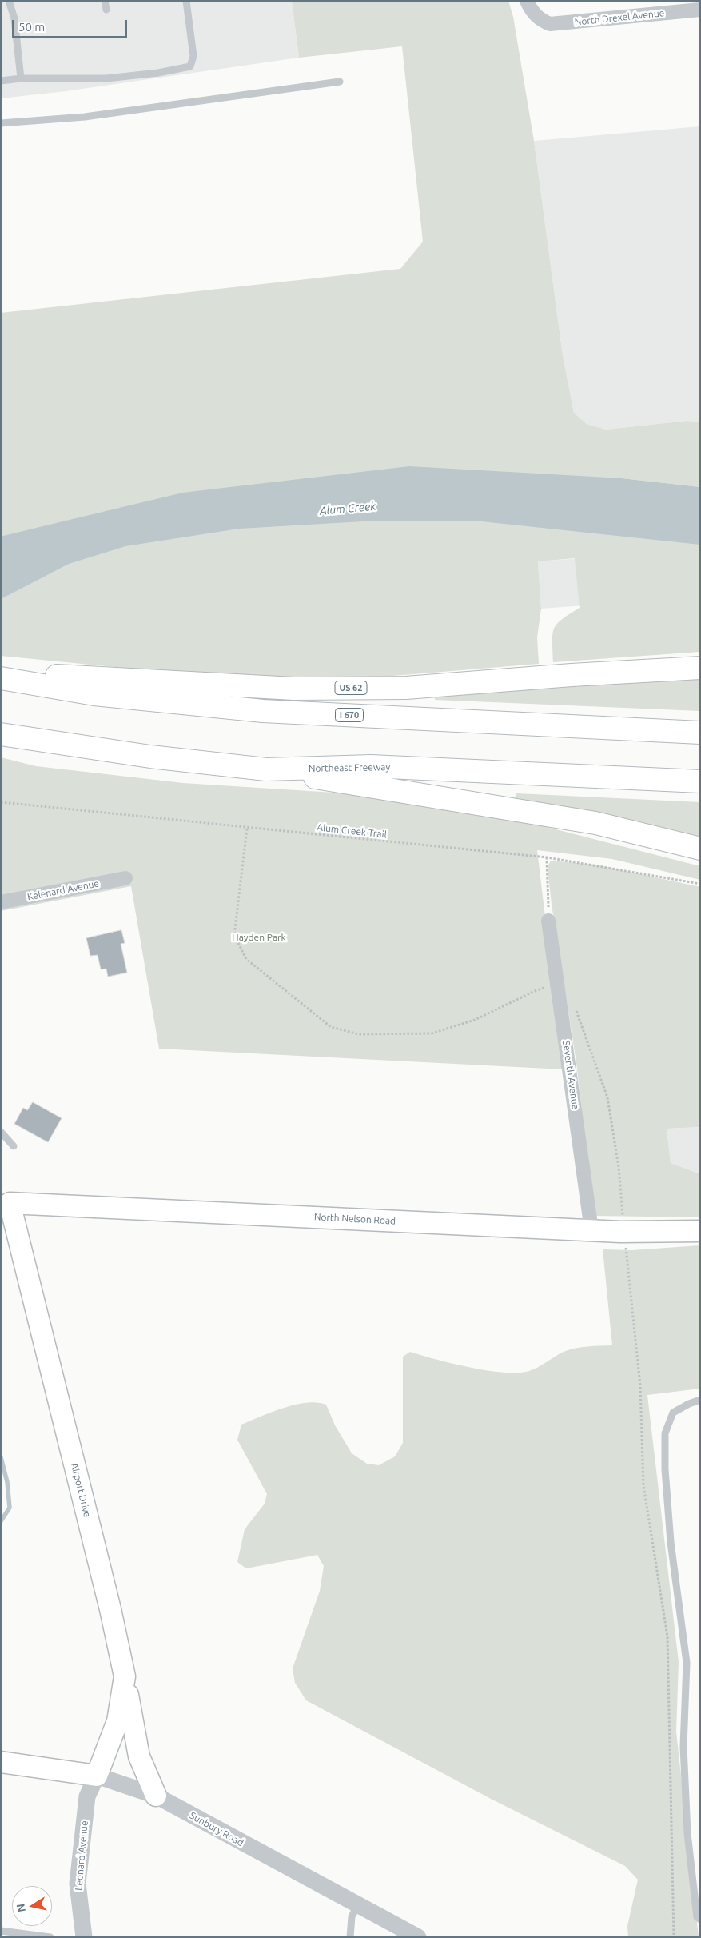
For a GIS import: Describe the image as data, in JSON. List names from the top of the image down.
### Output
{
  "streets": {
    "highway": ["US 62", "I 670", "Northeast Freeway"],
    "main road": ["North Nelson Road", "Airport Drive", "Sunbury Road"],
    "street": [
      "North Drexel Avenue",
      "Kelenard Avenue",
      "Seventh Avenue",
      "Leonard Avenue"
    ],
    "path": ["Alum Creek Trail"]
  },
  "crossings": [
    ["Seventh Avenue", "North Nelson Road"],
    ["North Nelson Road", "Airport Drive"],
    ["Airport Drive", "Sunbury Road"],
    ["Airport Drive", "Leonard Avenue"],
    ["Sunbury Road", "Leonard Avenue"]
  ],
  "water": ["Alum Creek"],
  "parks": ["Hayden Park"],
  "scale_bar": "50 m",
  "north": "left"
}
